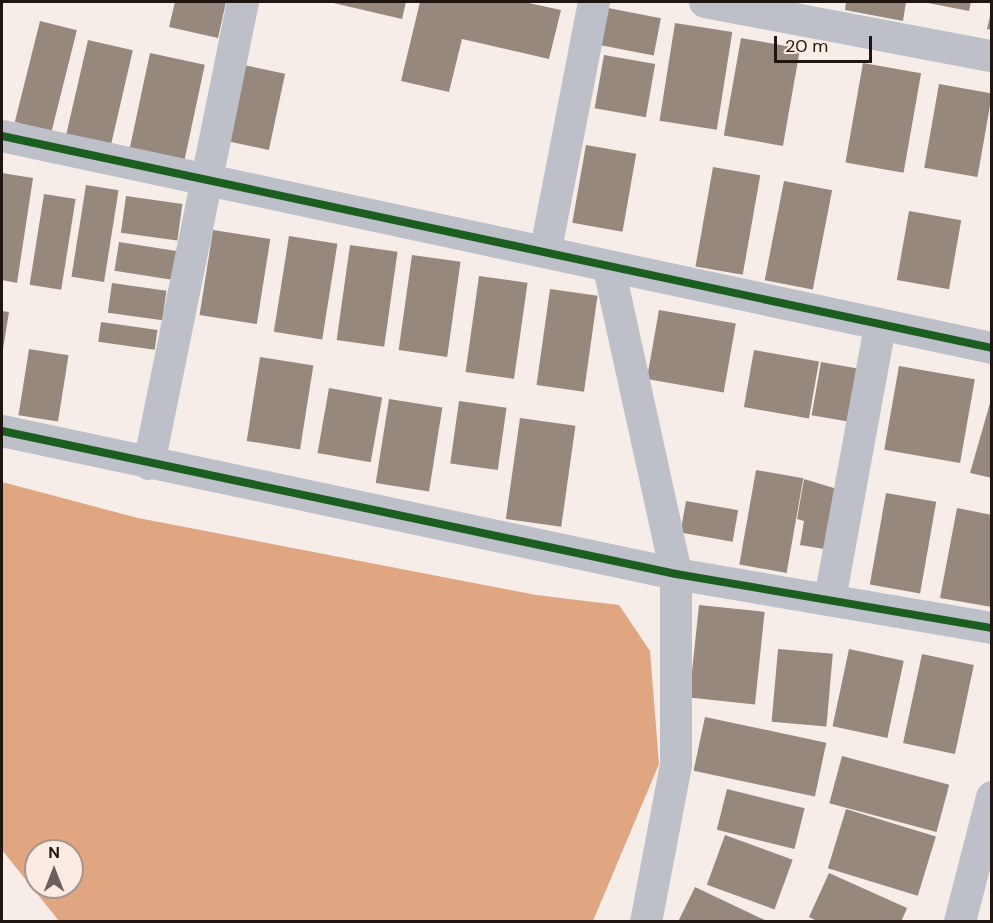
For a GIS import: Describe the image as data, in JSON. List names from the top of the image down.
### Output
{
  "scale_bar": "20 m",
  "north": "top"
}
